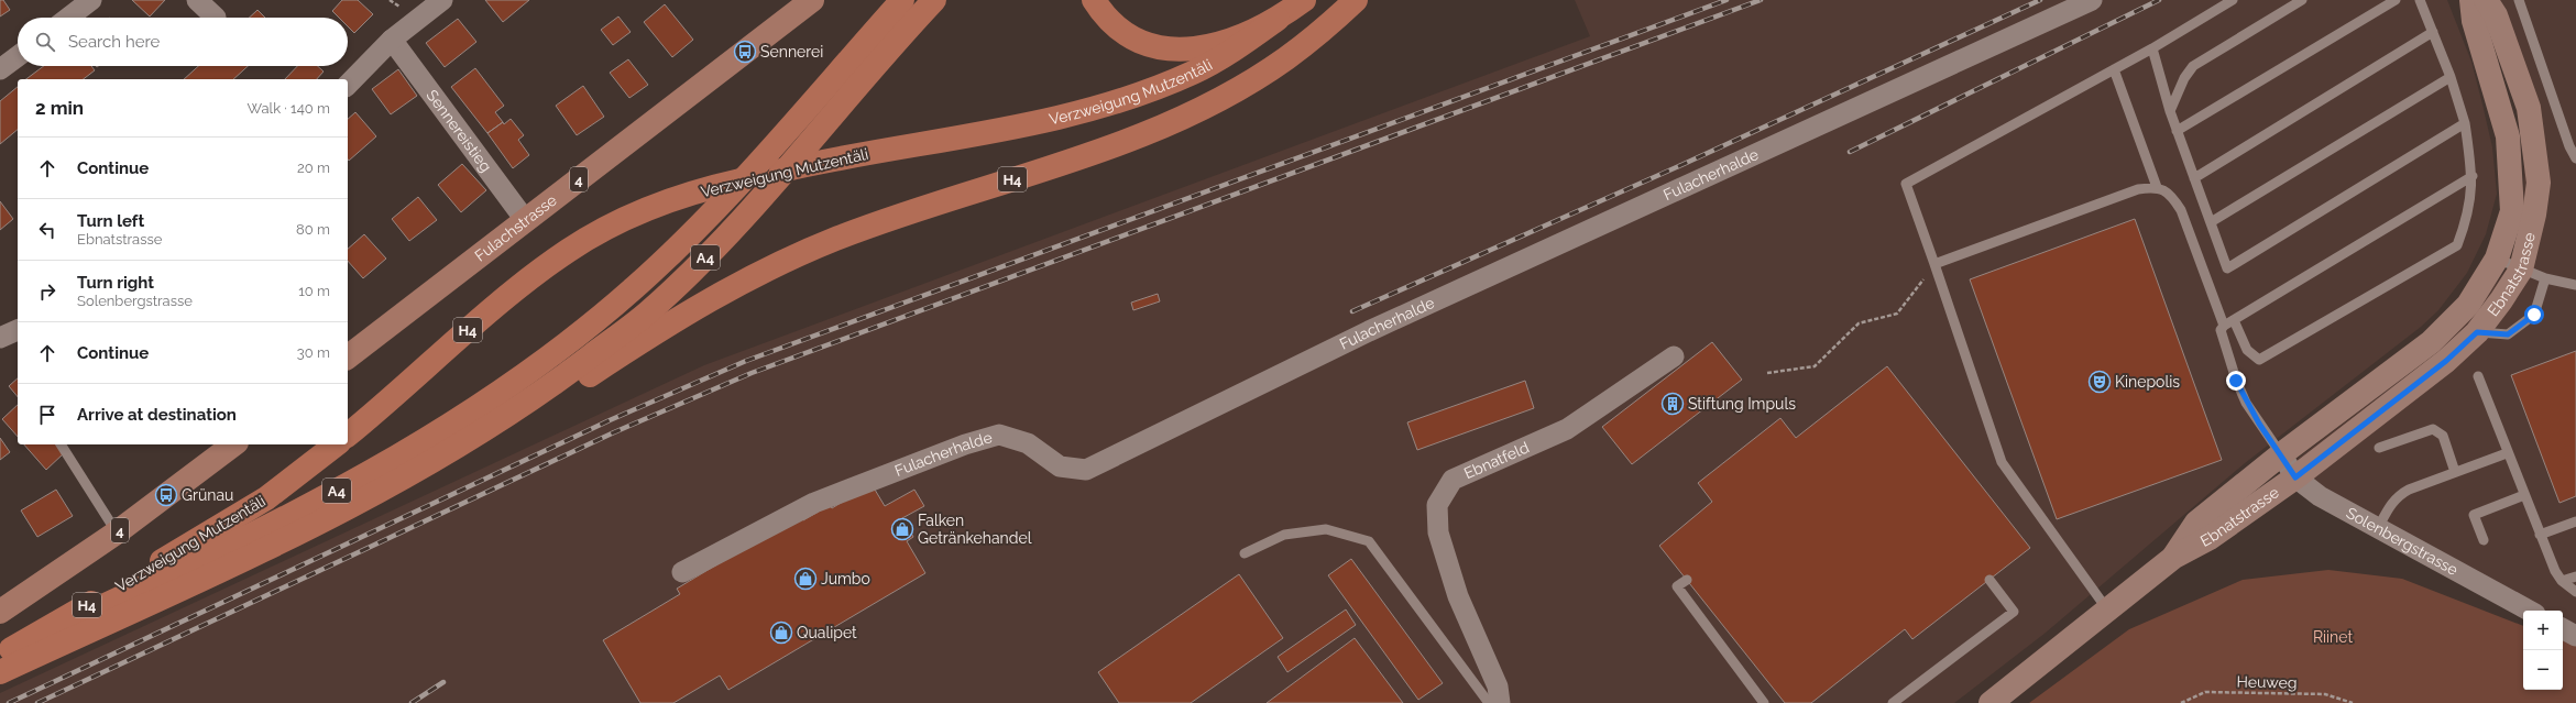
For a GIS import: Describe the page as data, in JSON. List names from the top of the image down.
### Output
{
  "streets": {
    "highway": ["Verzweigung Mutzentäli", "H4", "A4"],
    "main road": ["4", "Fulachstrasse"],
    "street": [
      "Sennereistieg",
      "Fulacherhalde",
      "Ebnatstrasse",
      "Ebnatfeld",
      "Solenbergstrasse"
    ],
    "path": ["Heuweg"]
  },
  "crossings": [
    ["Verzweigung Mutzentäli", "H4"],
    ["Verzweigung Mutzentäli", "A4"],
    ["Sennereistieg", "Fulachstrasse"],
    ["H4", "A4"],
    ["Ebnatstrasse", "Solenbergstrasse"]
  ],
  "parks": ["Riinet"],
  "places": {
    "bus stop": ["Sennerei", "Grünau"],
    "theatre": ["Kinepolis"],
    "building": ["Stiftung Impuls"],
    "shop": ["Falken Getränkehandel", "Jumbo", "Qualipet"]
  },
  "page": {
    "search": "Search here",
    "heading": ["2 min", "Walk · 140 m"],
    "list": [
      ["Continue", "20 m"],
      ["Turn left", "Ebnatstrasse", "80 m"],
      ["Turn right", "Solenbergstrasse", "10 m"],
      ["Continue", "30 m"],
      "Arrive at destination"
    ],
    "map_buttons": ["+", "−"]
  }
}
